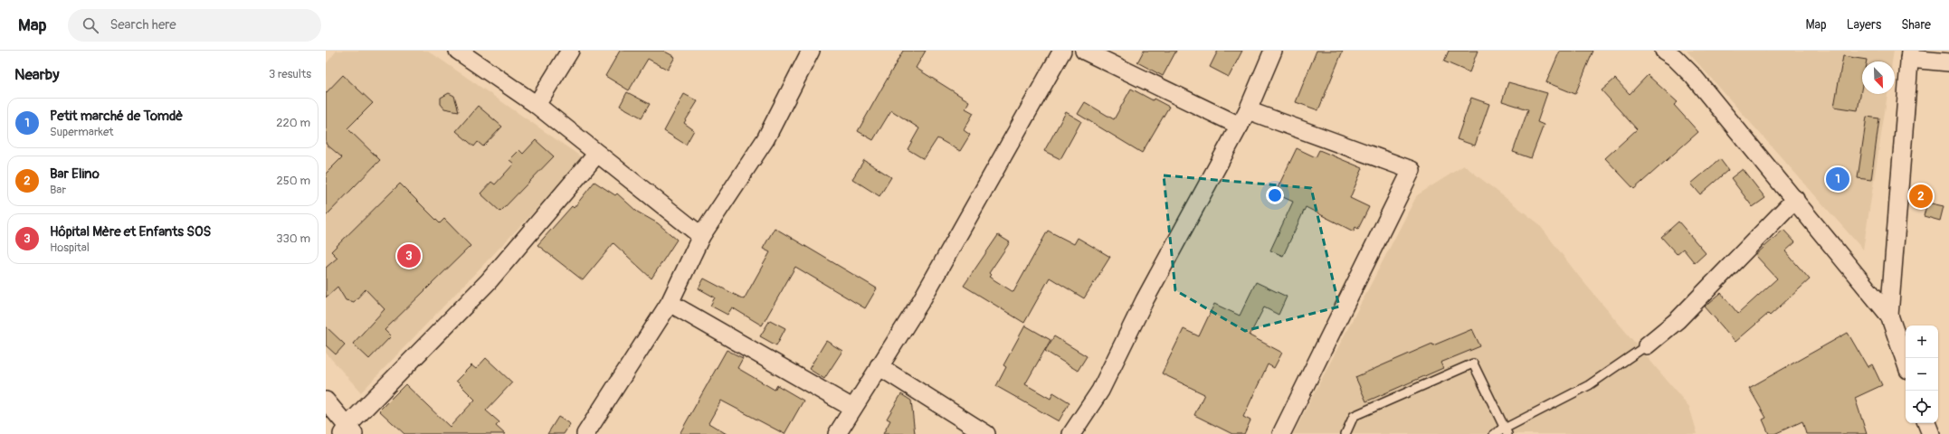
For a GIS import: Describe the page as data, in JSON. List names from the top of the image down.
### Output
{
  "north": "bottom right",
  "page": {
    "header": "Map",
    "search": "Search here",
    "nav": ["Map", "Layers", "Share"],
    "heading": ["Nearby", "3 results"],
    "list": [
      {
        "mark": "1",
        "name": "Petit marché de Tomdè",
        "note": "Supermarket",
        "value": "220 m"
      },
      {
        "mark": "2",
        "name": "Bar Elino",
        "note": "Bar",
        "value": "250 m"
      },
      {
        "mark": "3",
        "name": "Hôpital Mère et Enfants SOS",
        "note": "Hospital",
        "value": "330 m"
      }
    ],
    "pins": ["1", "2", "3"],
    "map_buttons": ["+", "−"]
  }
}
